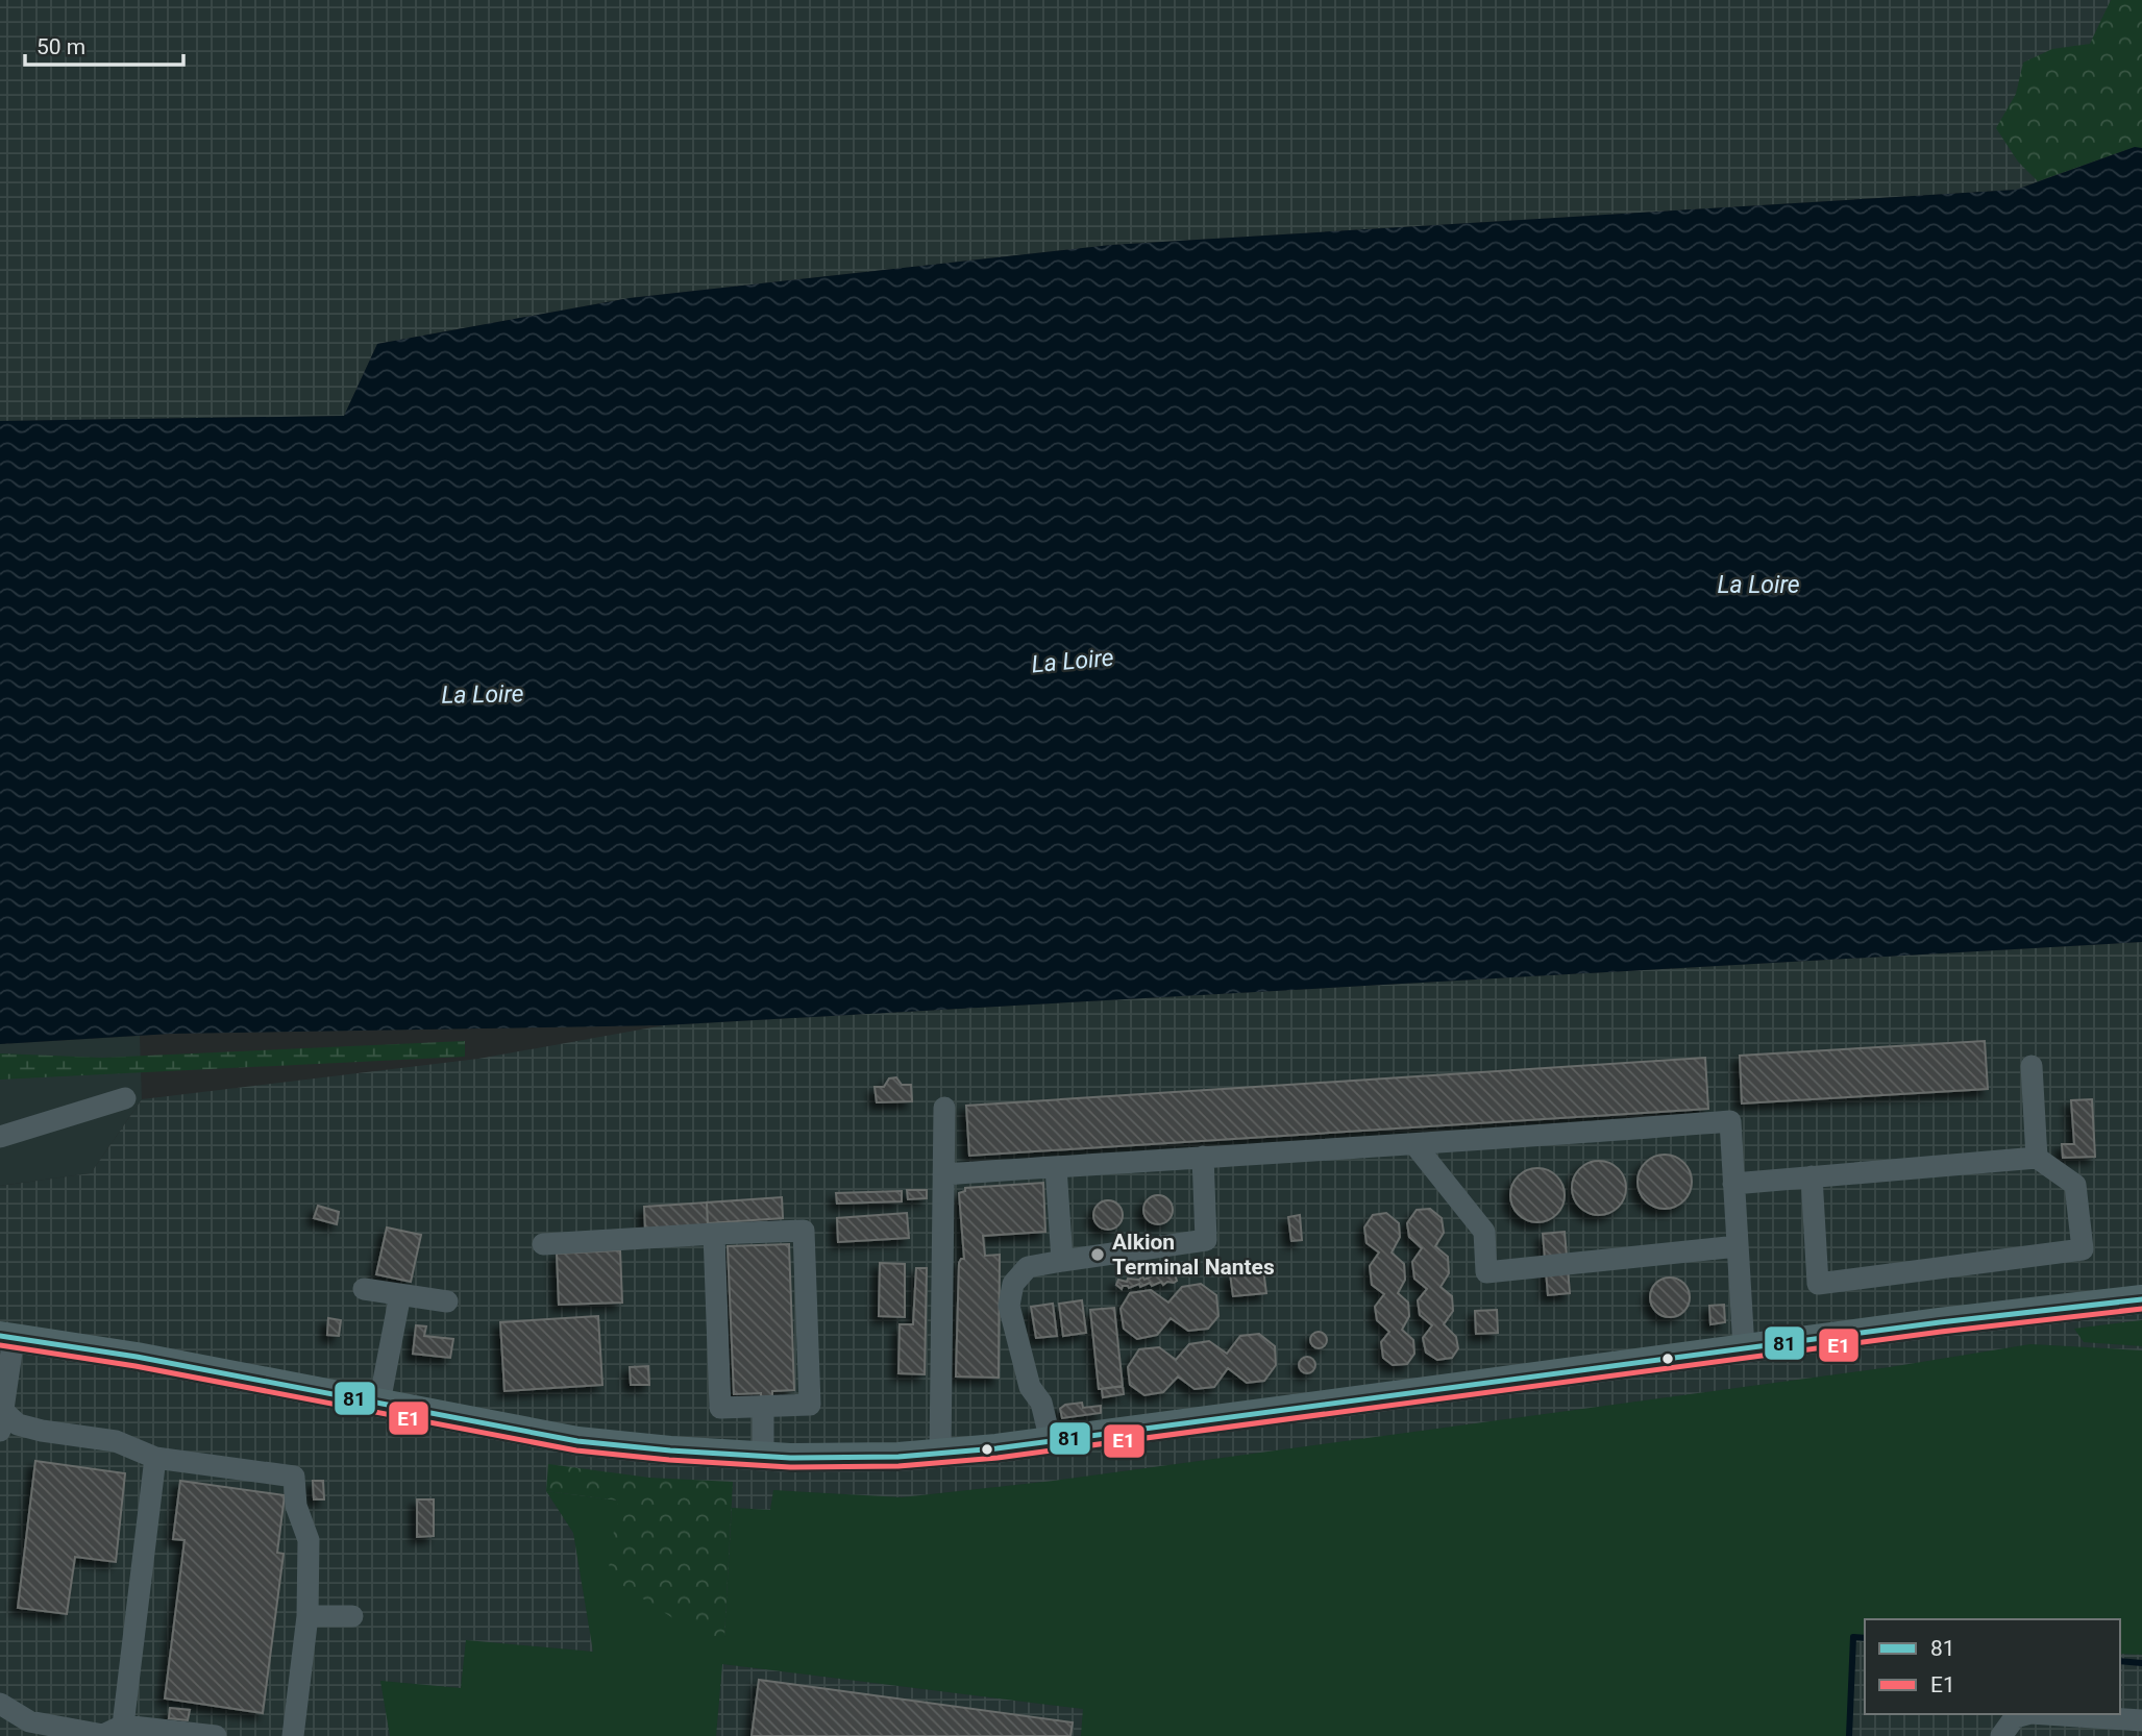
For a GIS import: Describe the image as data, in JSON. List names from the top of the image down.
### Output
{
  "water": ["La Loire"],
  "places": ["Alkion Terminal Nantes"],
  "lines": ["transit line 81", "transit line E1"],
  "legend": ["81", "E1"],
  "scale_bar": "50 m"
}
